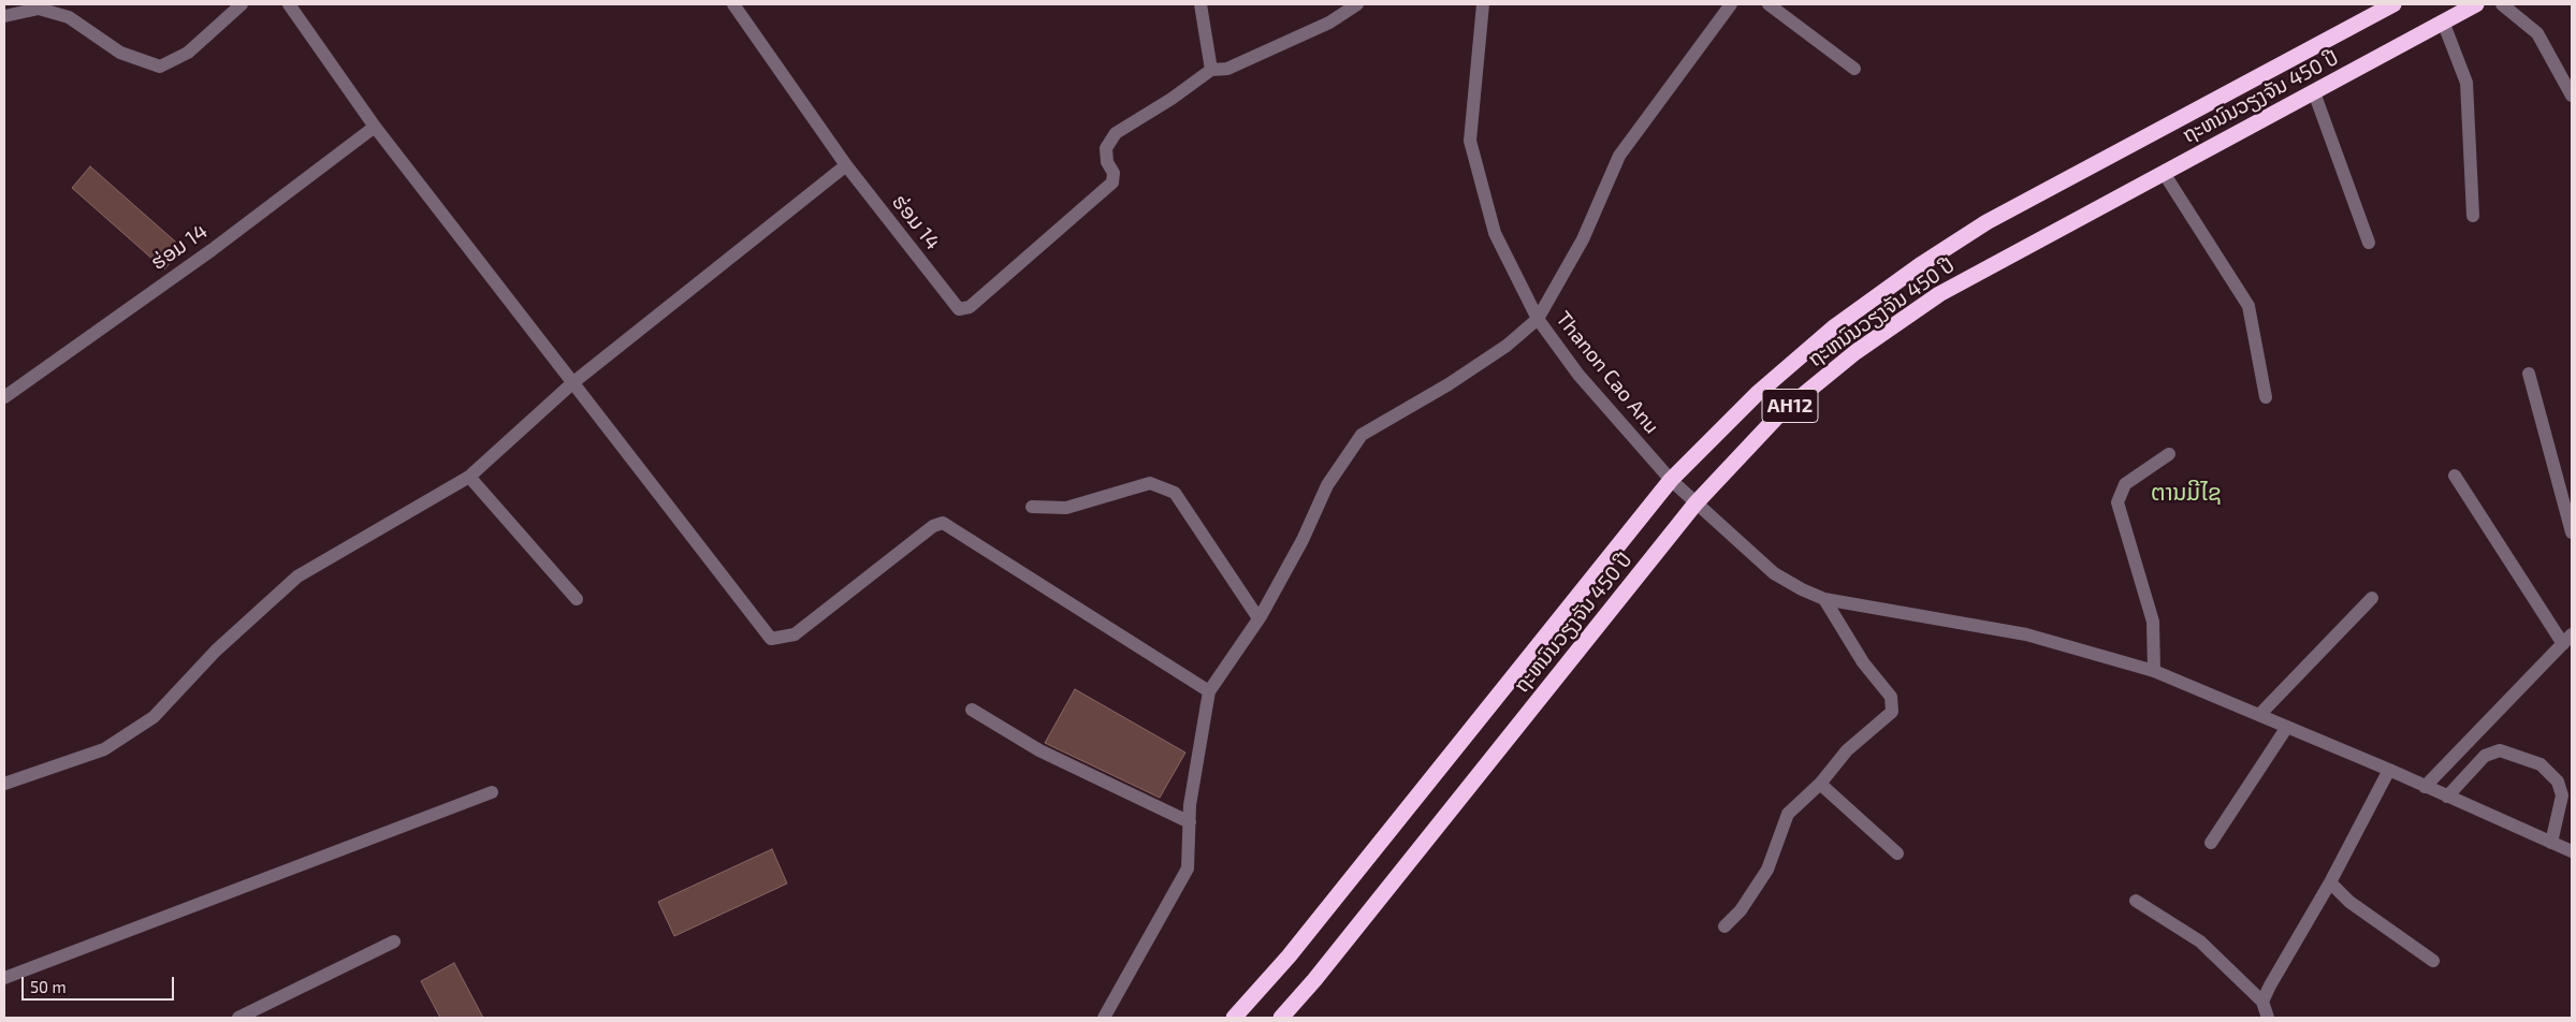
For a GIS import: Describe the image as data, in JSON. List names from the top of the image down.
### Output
{
  "streets": {
    "highway": ["ຖະຫນົນວຽງຈັນ 450 ປີ", "AH12"],
    "street": ["ຮ່ອມ 14", "Thanon Cao Anu"]
  },
  "crossings": [
    ["ຖະຫນົນວຽງຈັນ 450 ປີ", "Thanon Cao Anu"]
  ],
  "districts": ["ຕານມີໄຊ"],
  "scale_bar": "50 m"
}
